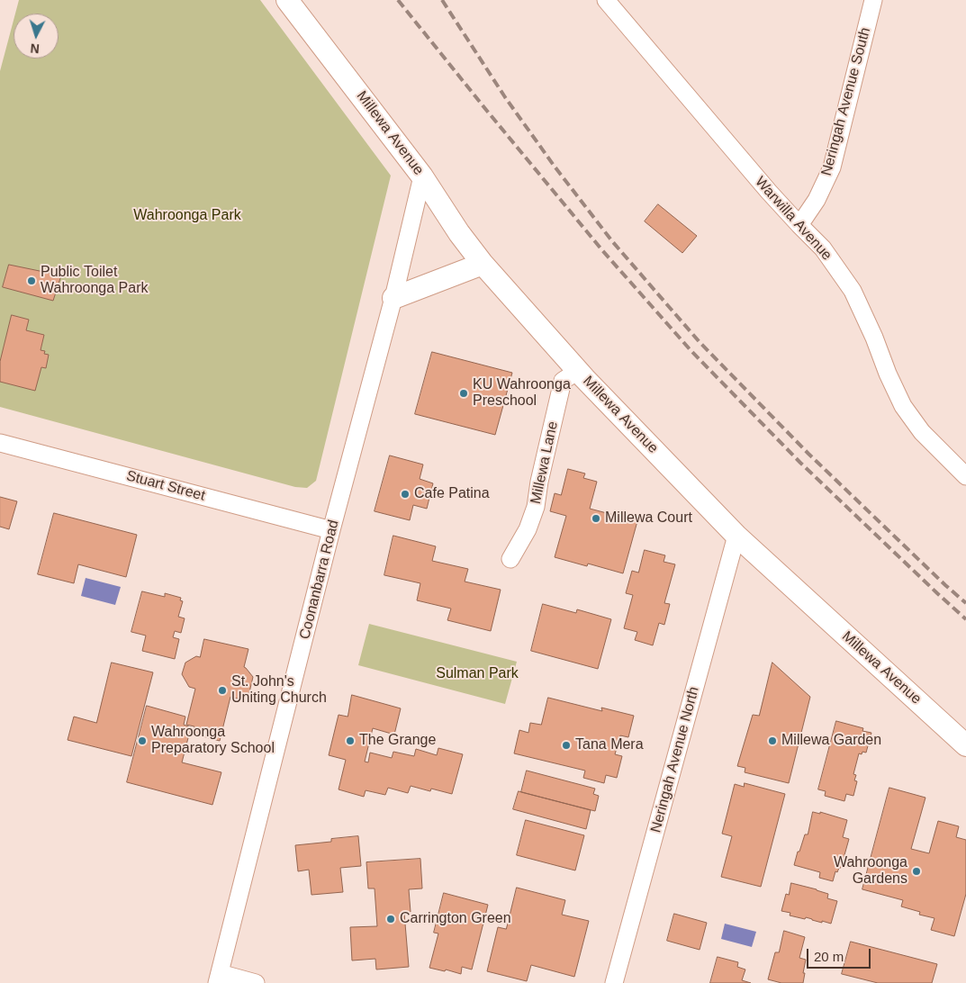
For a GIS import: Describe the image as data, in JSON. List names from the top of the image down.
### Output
{
  "streets": {
    "street": [
      "Neringah Avenue South",
      "Millewa Avenue",
      "Warwilla Avenue",
      "Millewa Lane",
      "Stuart Street",
      "Coonanbarra Road",
      "Neringah Avenue North"
    ]
  },
  "crossings": [
    ["Neringah Avenue South", "Warwilla Avenue"],
    ["Millewa Avenue", "Millewa Lane"],
    ["Millewa Avenue", "Coonanbarra Road"],
    ["Millewa Avenue", "Neringah Avenue North"],
    ["Stuart Street", "Coonanbarra Road"]
  ],
  "parks": ["Wahroonga Park", "Sulman Park"],
  "places": [
    "Public Toilet Wahroonga Park",
    "KU Wahroonga Preschool",
    "Cafe Patina",
    "Millewa Court",
    "St. John's Uniting Church",
    "Wahroonga Preparatory School",
    "The Grange",
    "Millewa Garden",
    "Tana Mera",
    "Wahroonga Gardens",
    "Carrington Green"
  ],
  "scale_bar": "20 m",
  "north": "bottom"
}
